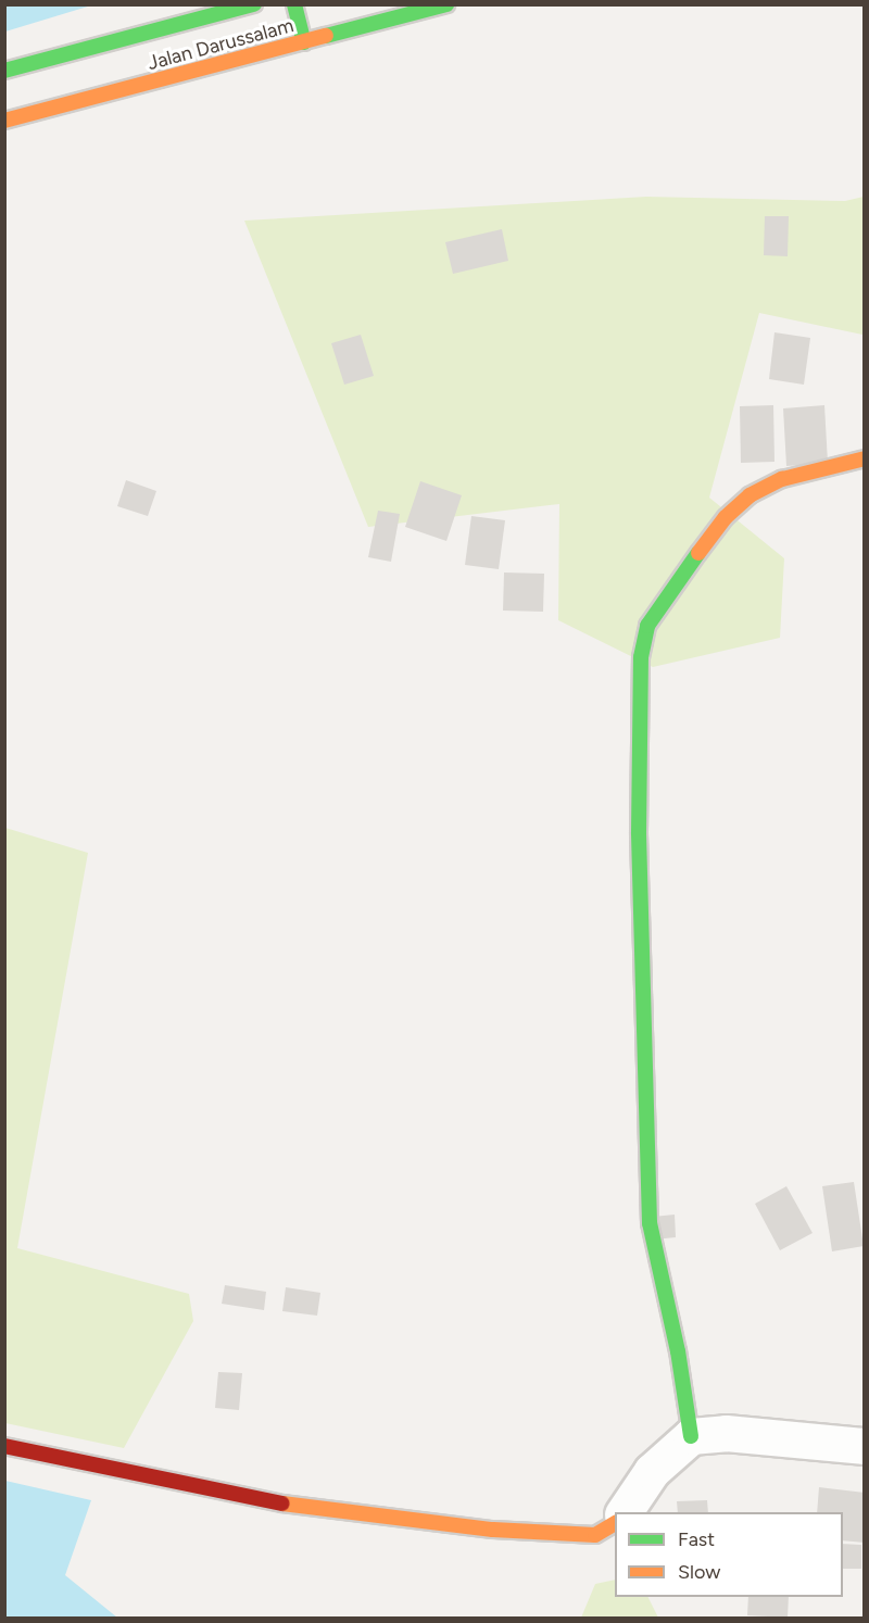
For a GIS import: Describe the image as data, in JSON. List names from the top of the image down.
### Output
{
  "streets": {
    "street": ["Jalan Darussalam"]
  },
  "legend": ["Fast", "Slow"]
}
